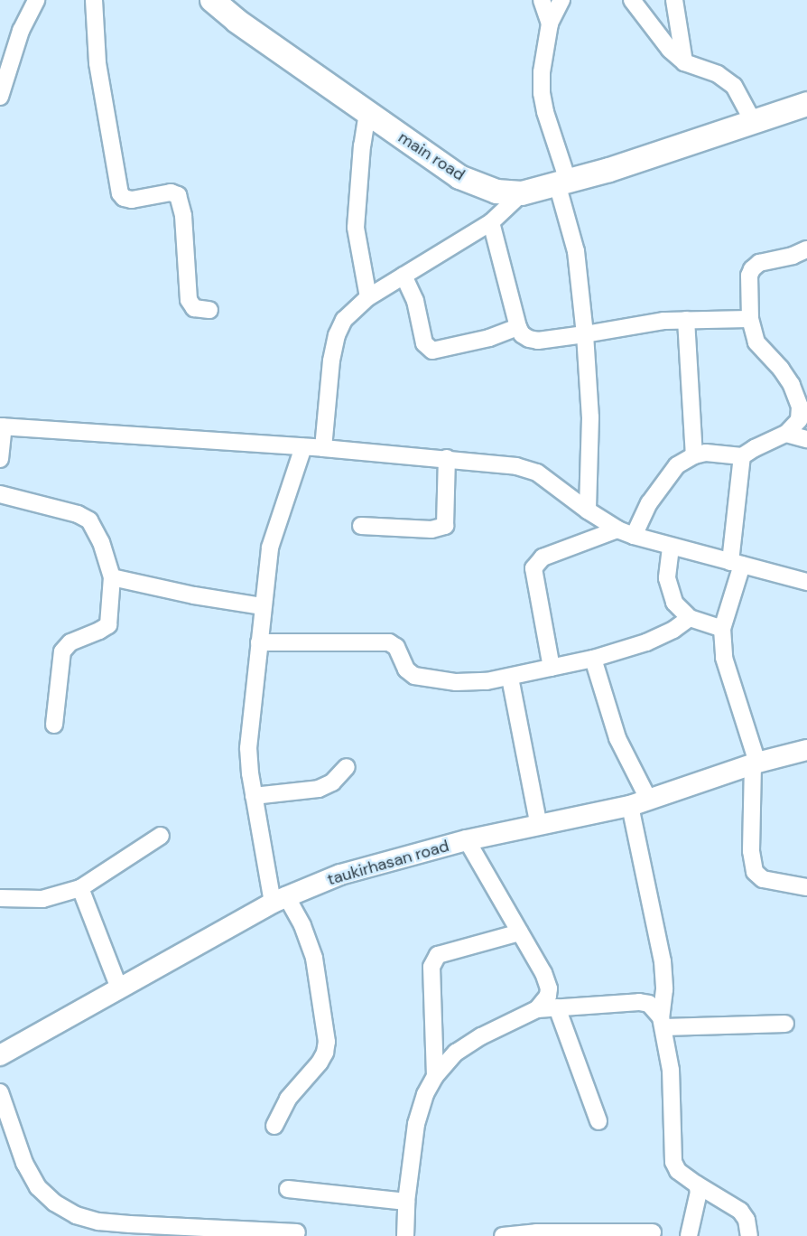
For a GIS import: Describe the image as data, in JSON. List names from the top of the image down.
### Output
{
  "streets": {
    "main road": ["main road"],
    "street": ["taukirhasan road"]
  }
}
